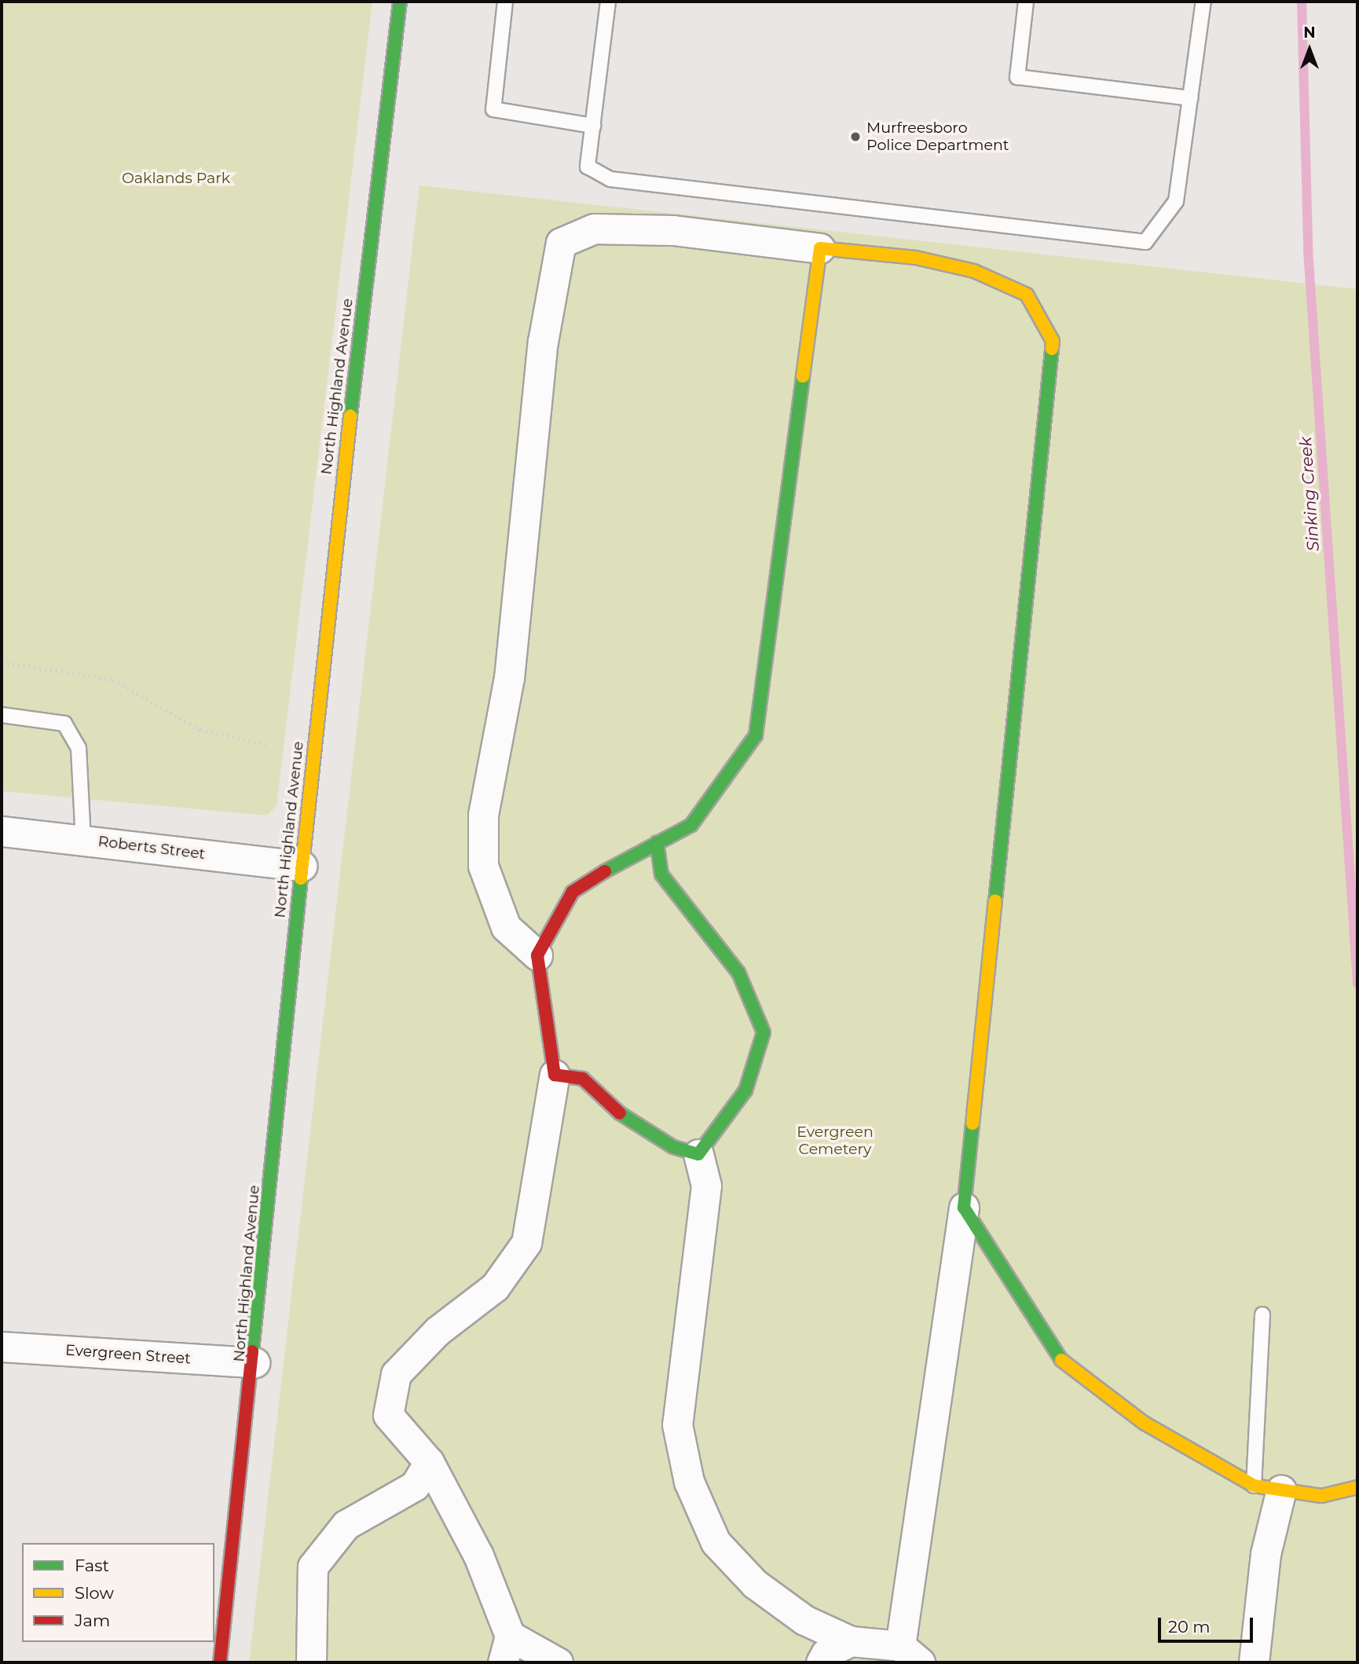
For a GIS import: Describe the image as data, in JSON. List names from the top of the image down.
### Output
{
  "streets": {
    "street": ["North Highland Avenue", "Roberts Street", "Evergreen Street"]
  },
  "crossings": [
    ["North Highland Avenue", "Roberts Street"],
    ["North Highland Avenue", "Evergreen Street"]
  ],
  "water": ["Sinking Creek"],
  "parks": ["Oaklands Park", "Evergreen Cemetery"],
  "places": ["Murfreesboro Police Department"],
  "legend": ["Fast", "Slow", "Jam"],
  "scale_bar": "20 m",
  "north": "top"
}
